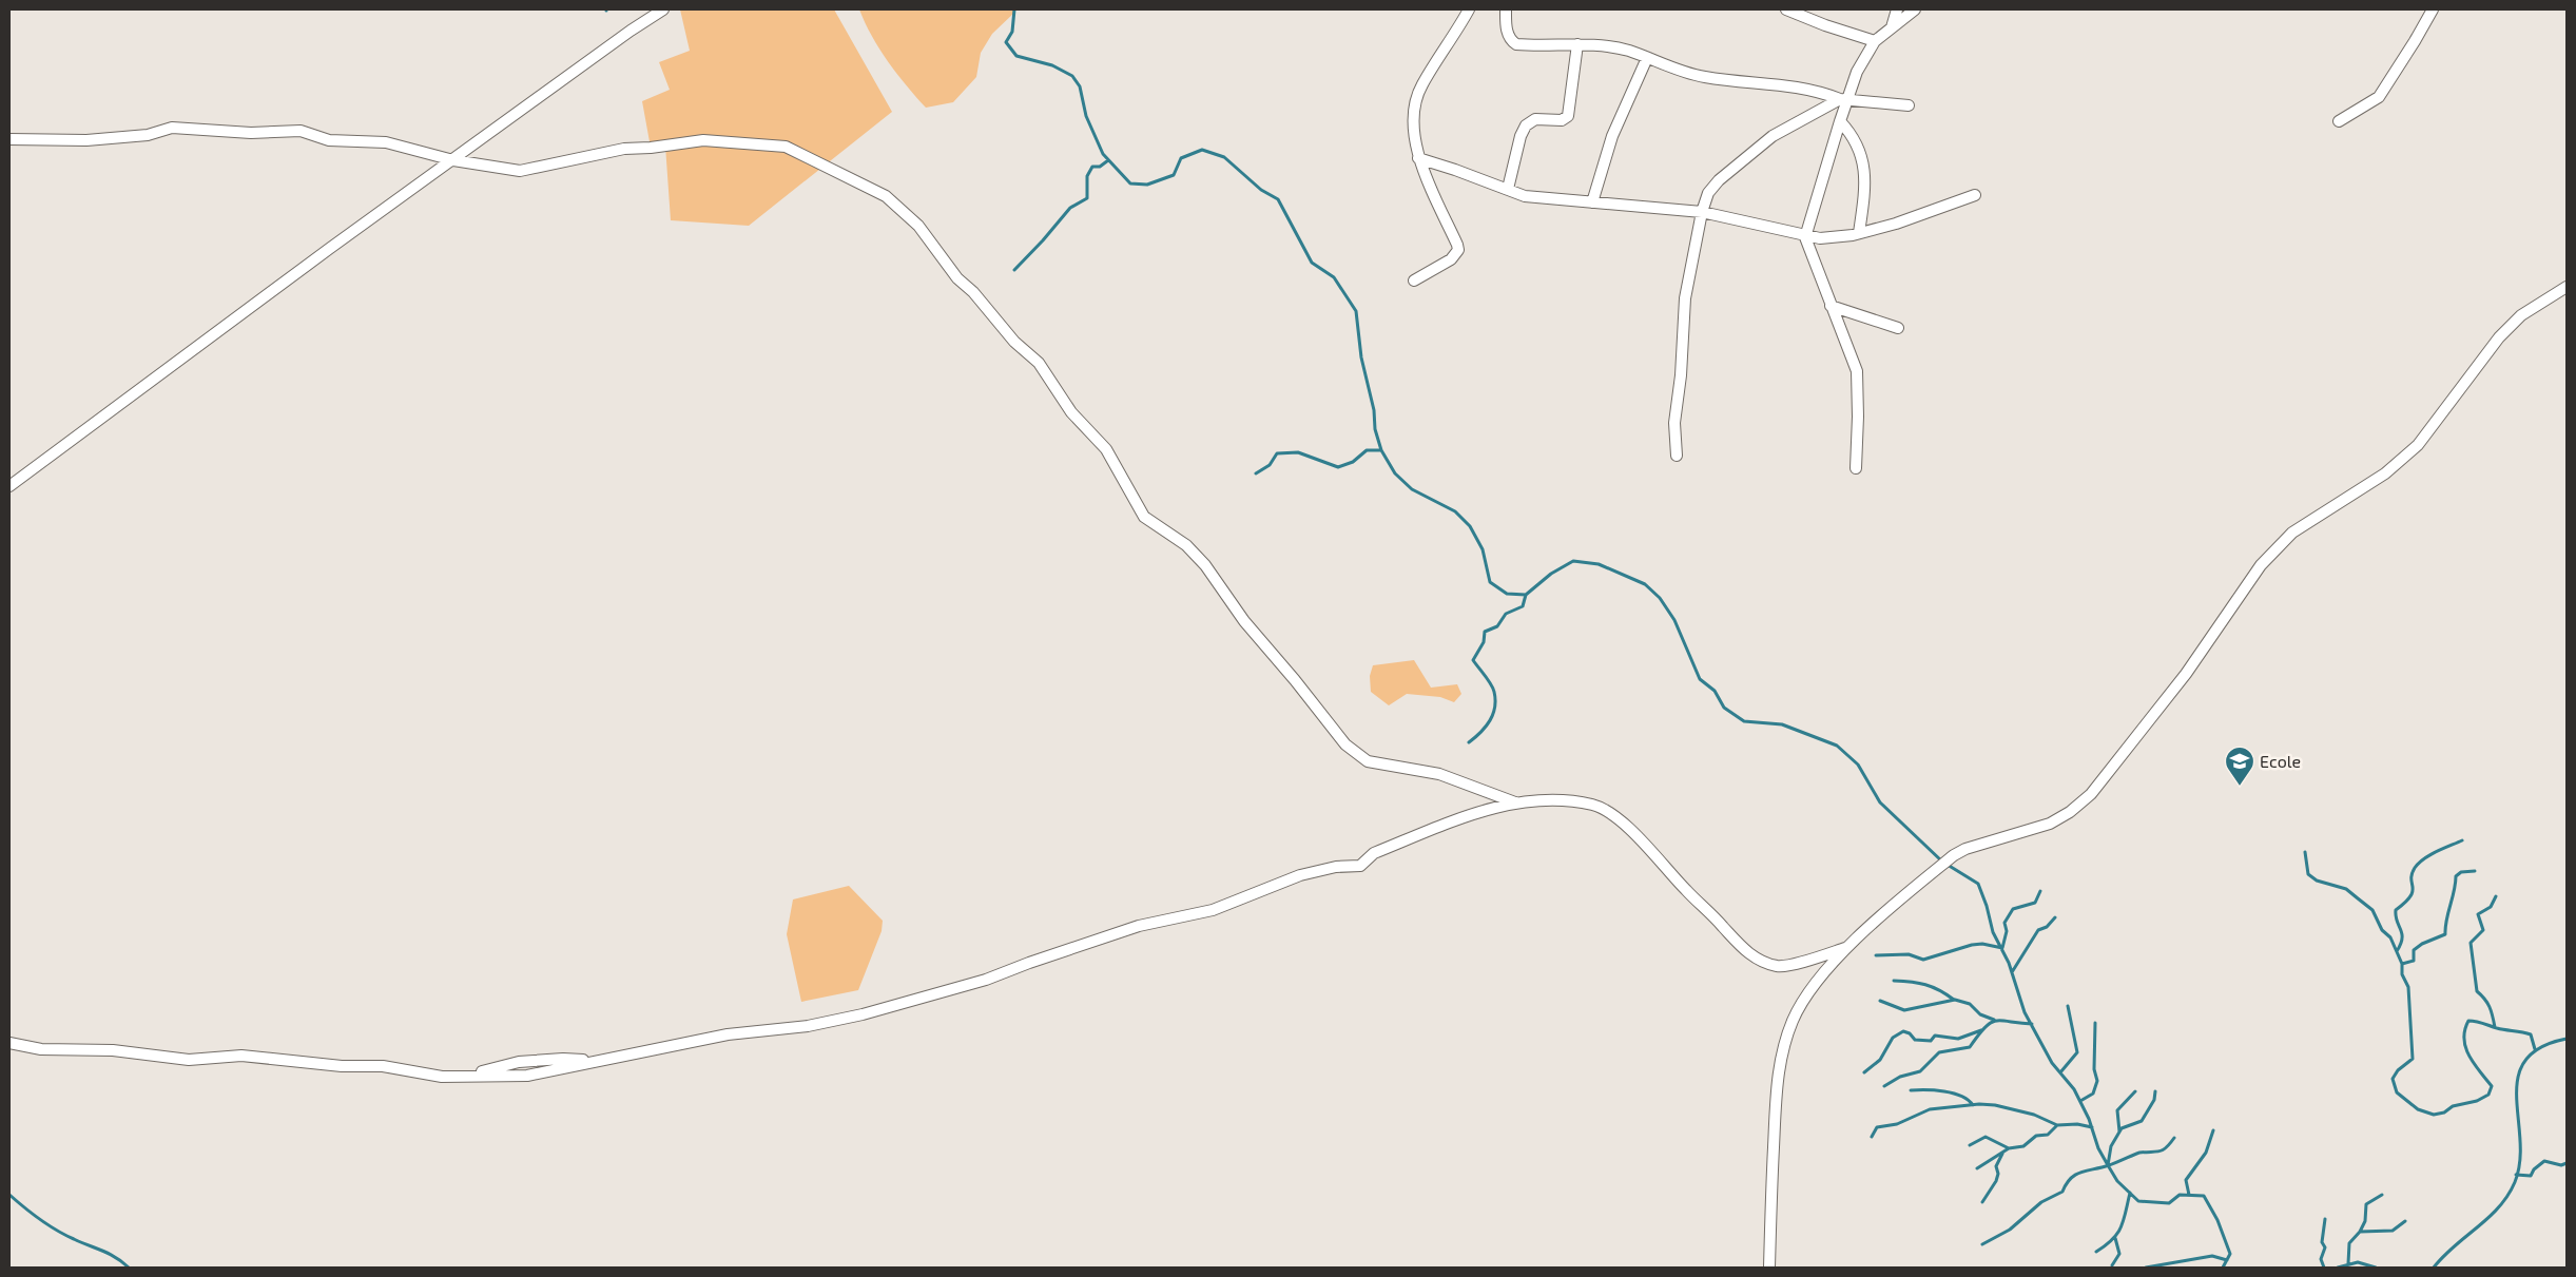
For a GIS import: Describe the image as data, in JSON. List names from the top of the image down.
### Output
{
  "places": {
    "school or university": ["Ecole"]
  }
}
